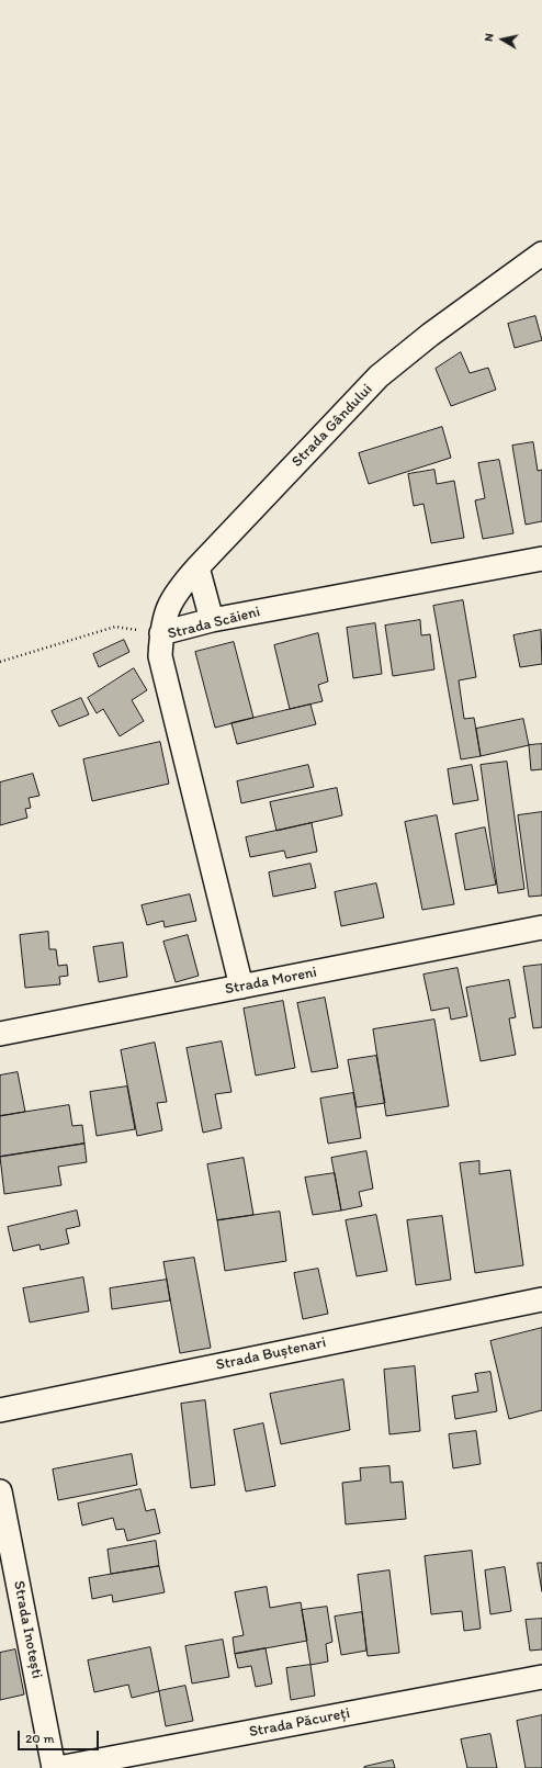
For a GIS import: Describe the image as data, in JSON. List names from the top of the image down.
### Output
{
  "streets": {
    "street": [
      "Strada Gândului",
      "Strada Scăieni",
      "Strada Moreni",
      "Strada Buștenari",
      "Strada Inotești",
      "Strada Păcureți"
    ]
  },
  "crossings": [
    ["Strada Gândului", "Strada Scăieni"],
    ["Strada Scăieni", "Strada Moreni"]
  ],
  "scale_bar": "20 m",
  "north": "left"
}
